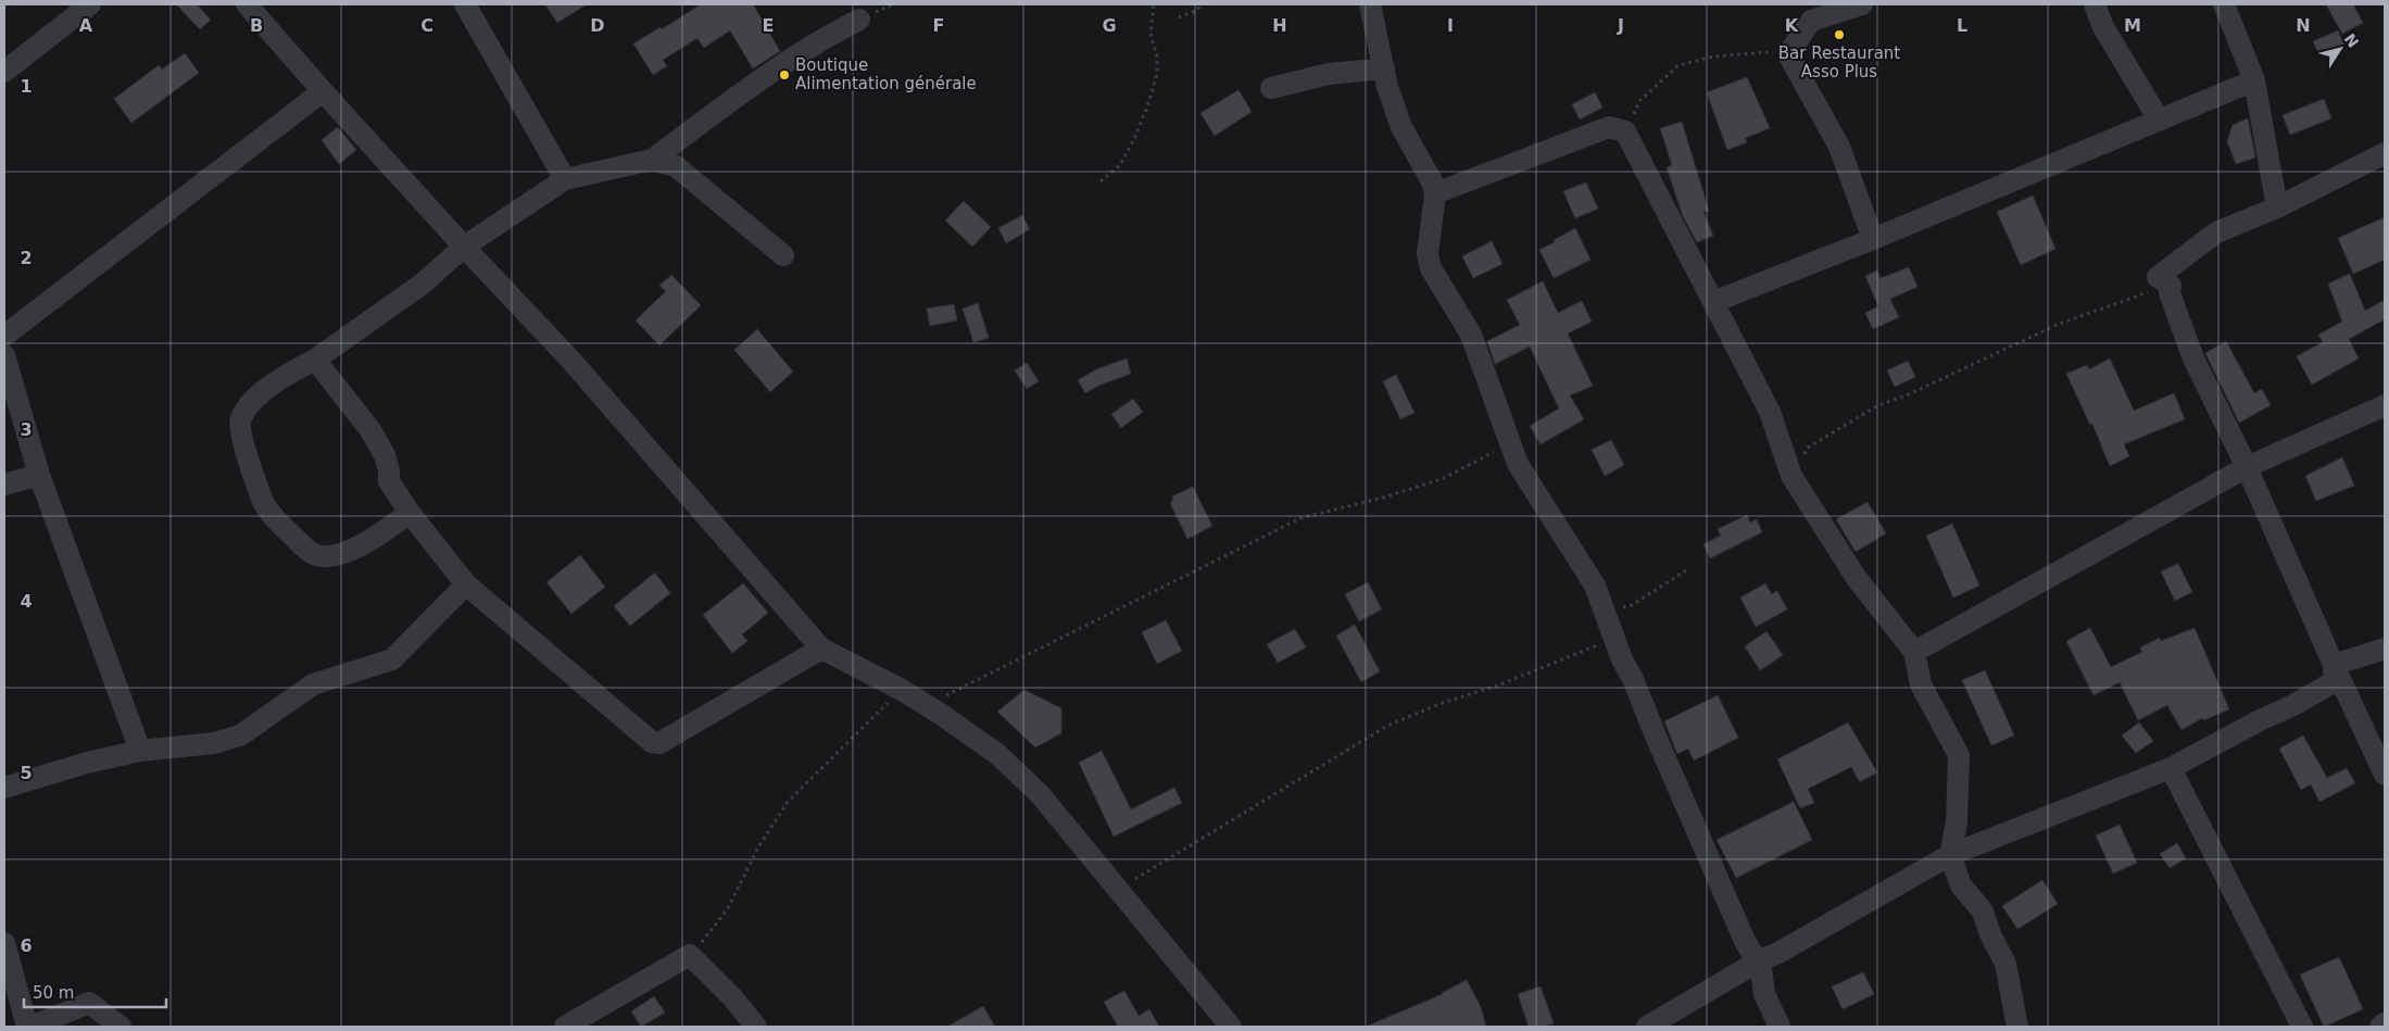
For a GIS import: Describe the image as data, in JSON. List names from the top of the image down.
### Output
{
  "places": ["Bar Restaurant Asso Plus", "Boutique Alimentation générale"],
  "scale_bar": "50 m",
  "north": "top right",
  "grid": {
    "columns": [
      "A",
      "B",
      "C",
      "D",
      "E",
      "F",
      "G",
      "H",
      "I",
      "J",
      "K",
      "L",
      "M",
      "N"
    ],
    "rows": [
      "1",
      "2",
      "3",
      "4",
      "5",
      "6"
    ]
  }
}
